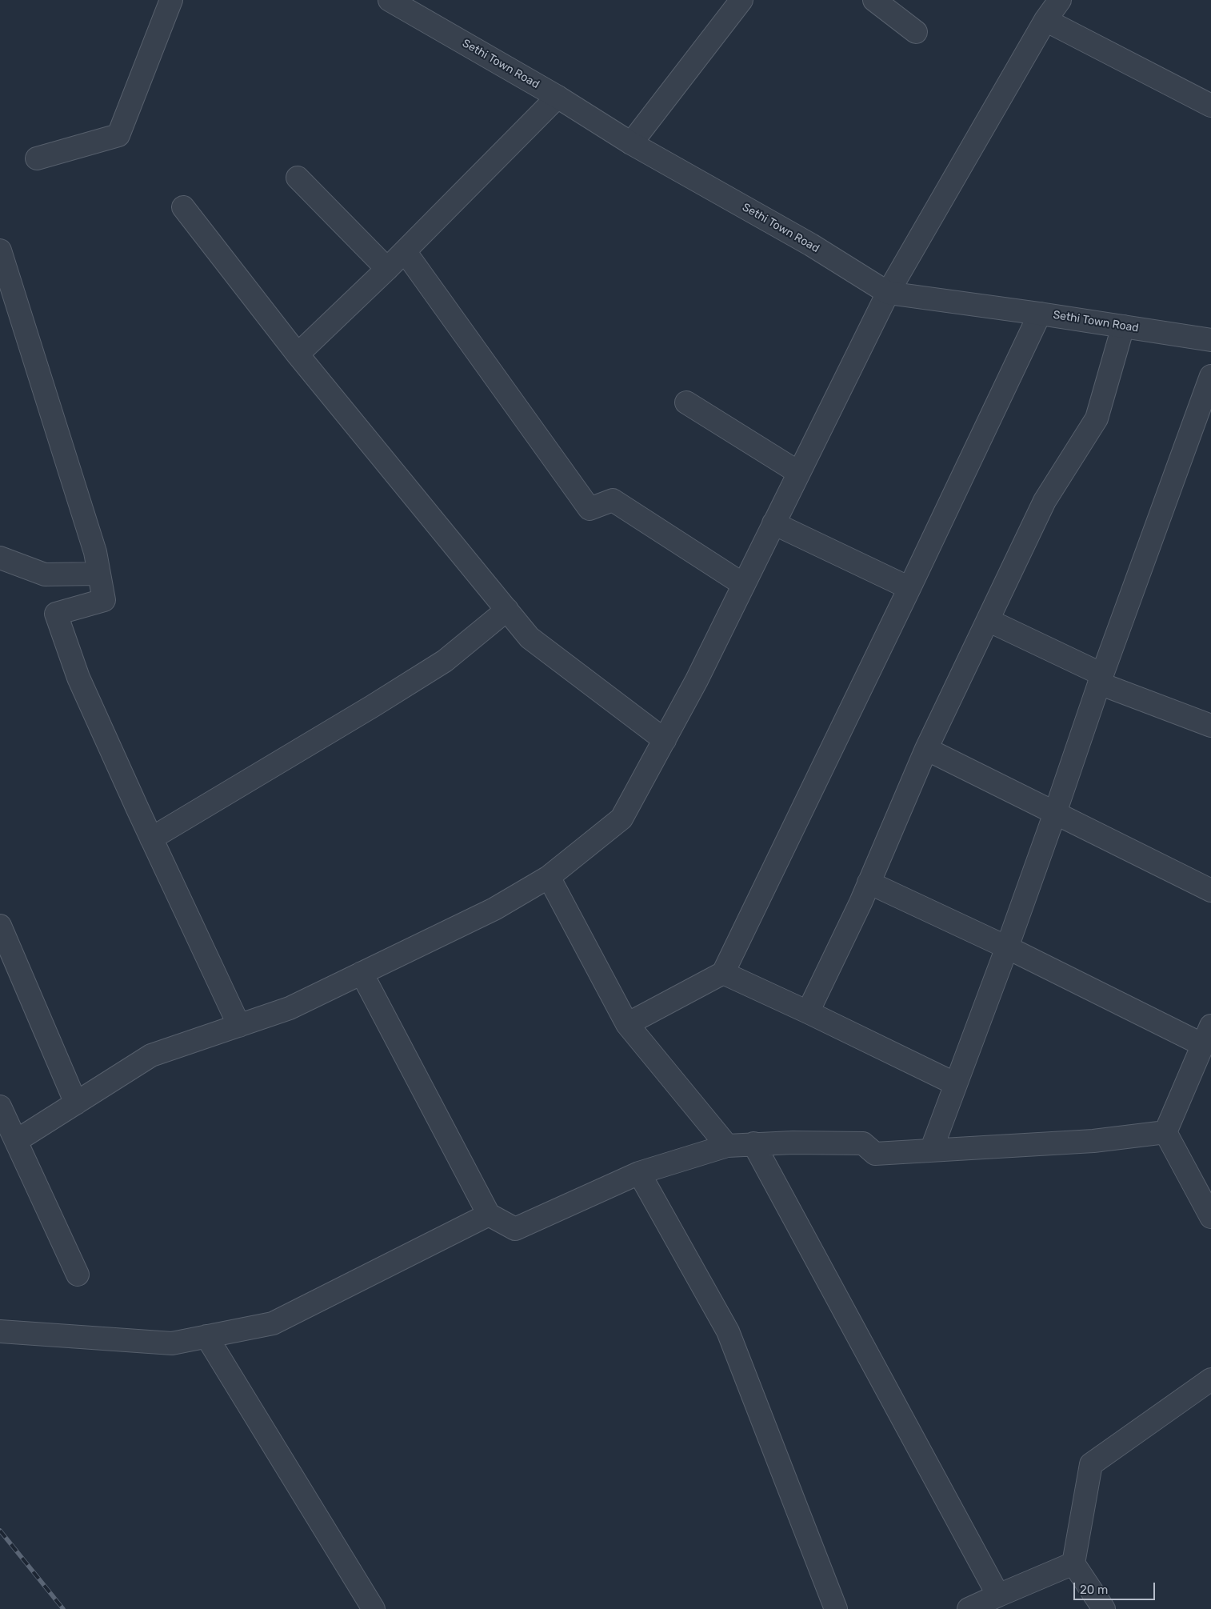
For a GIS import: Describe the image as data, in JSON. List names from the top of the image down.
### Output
{
  "streets": {
    "street": ["Sethi Town Road"]
  },
  "scale_bar": "20 m"
}
